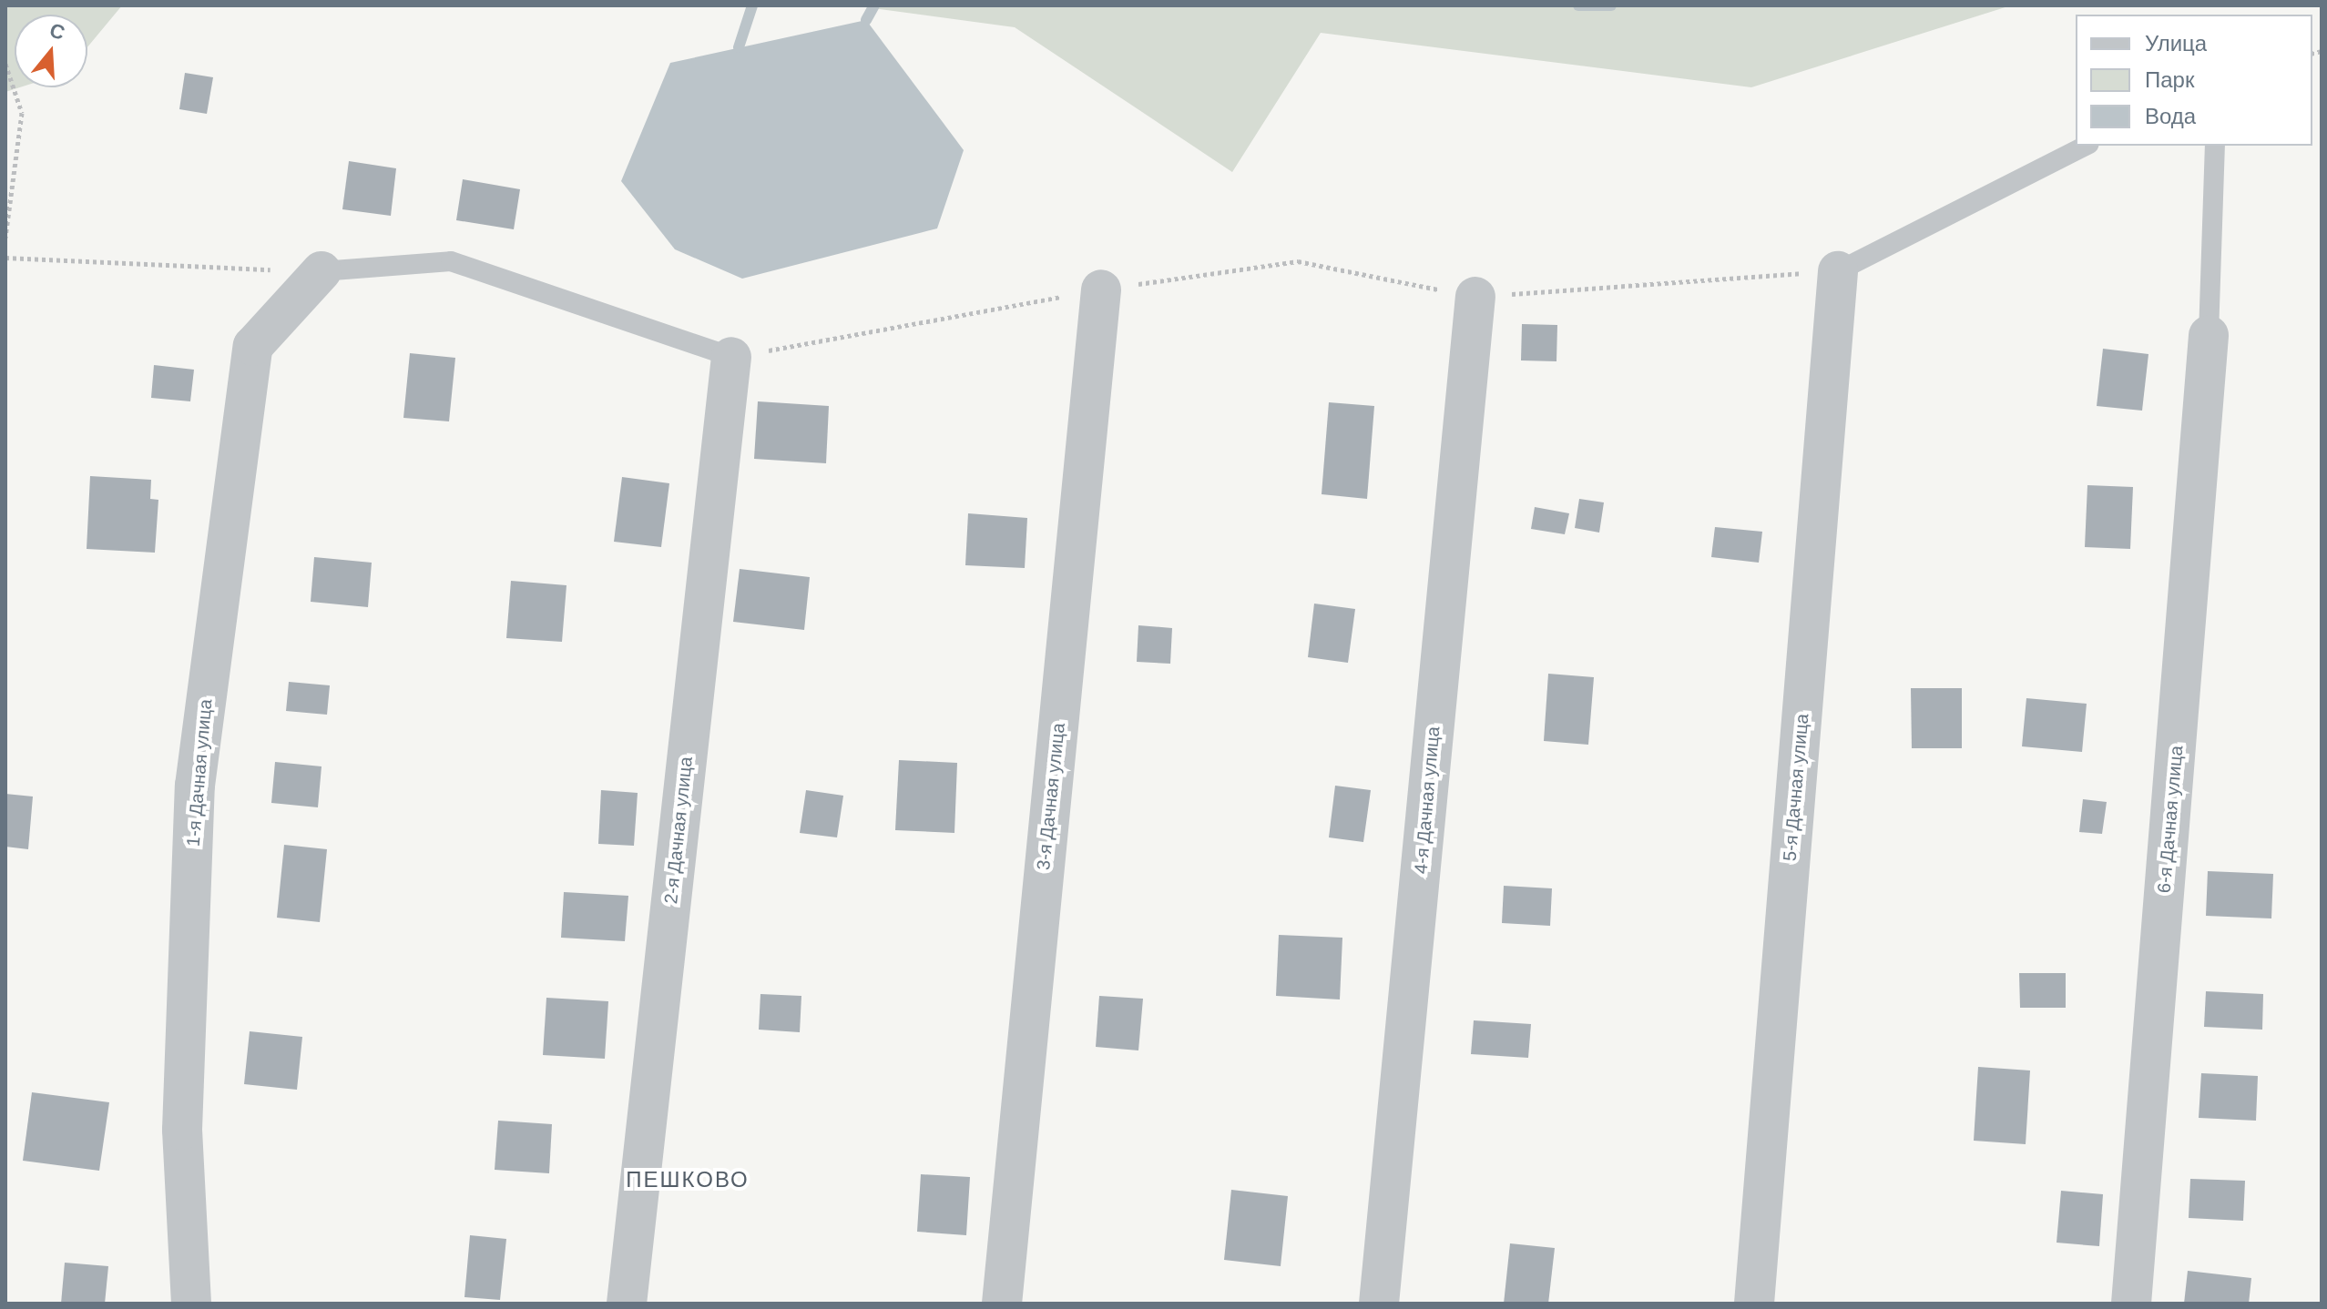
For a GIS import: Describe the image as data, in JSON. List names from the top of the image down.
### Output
{
  "streets": {
    "street": [
      "1-я Дачная улица",
      "5-я Дачная улица",
      "3-я Дачная улица",
      "4-я Дачная улица",
      "6-я Дачная улица",
      "2-я Дачная улица"
    ]
  },
  "districts": ["ПЕШКОВО"],
  "legend": ["Улица", "Парк", "Вода"],
  "north": "top"
}
